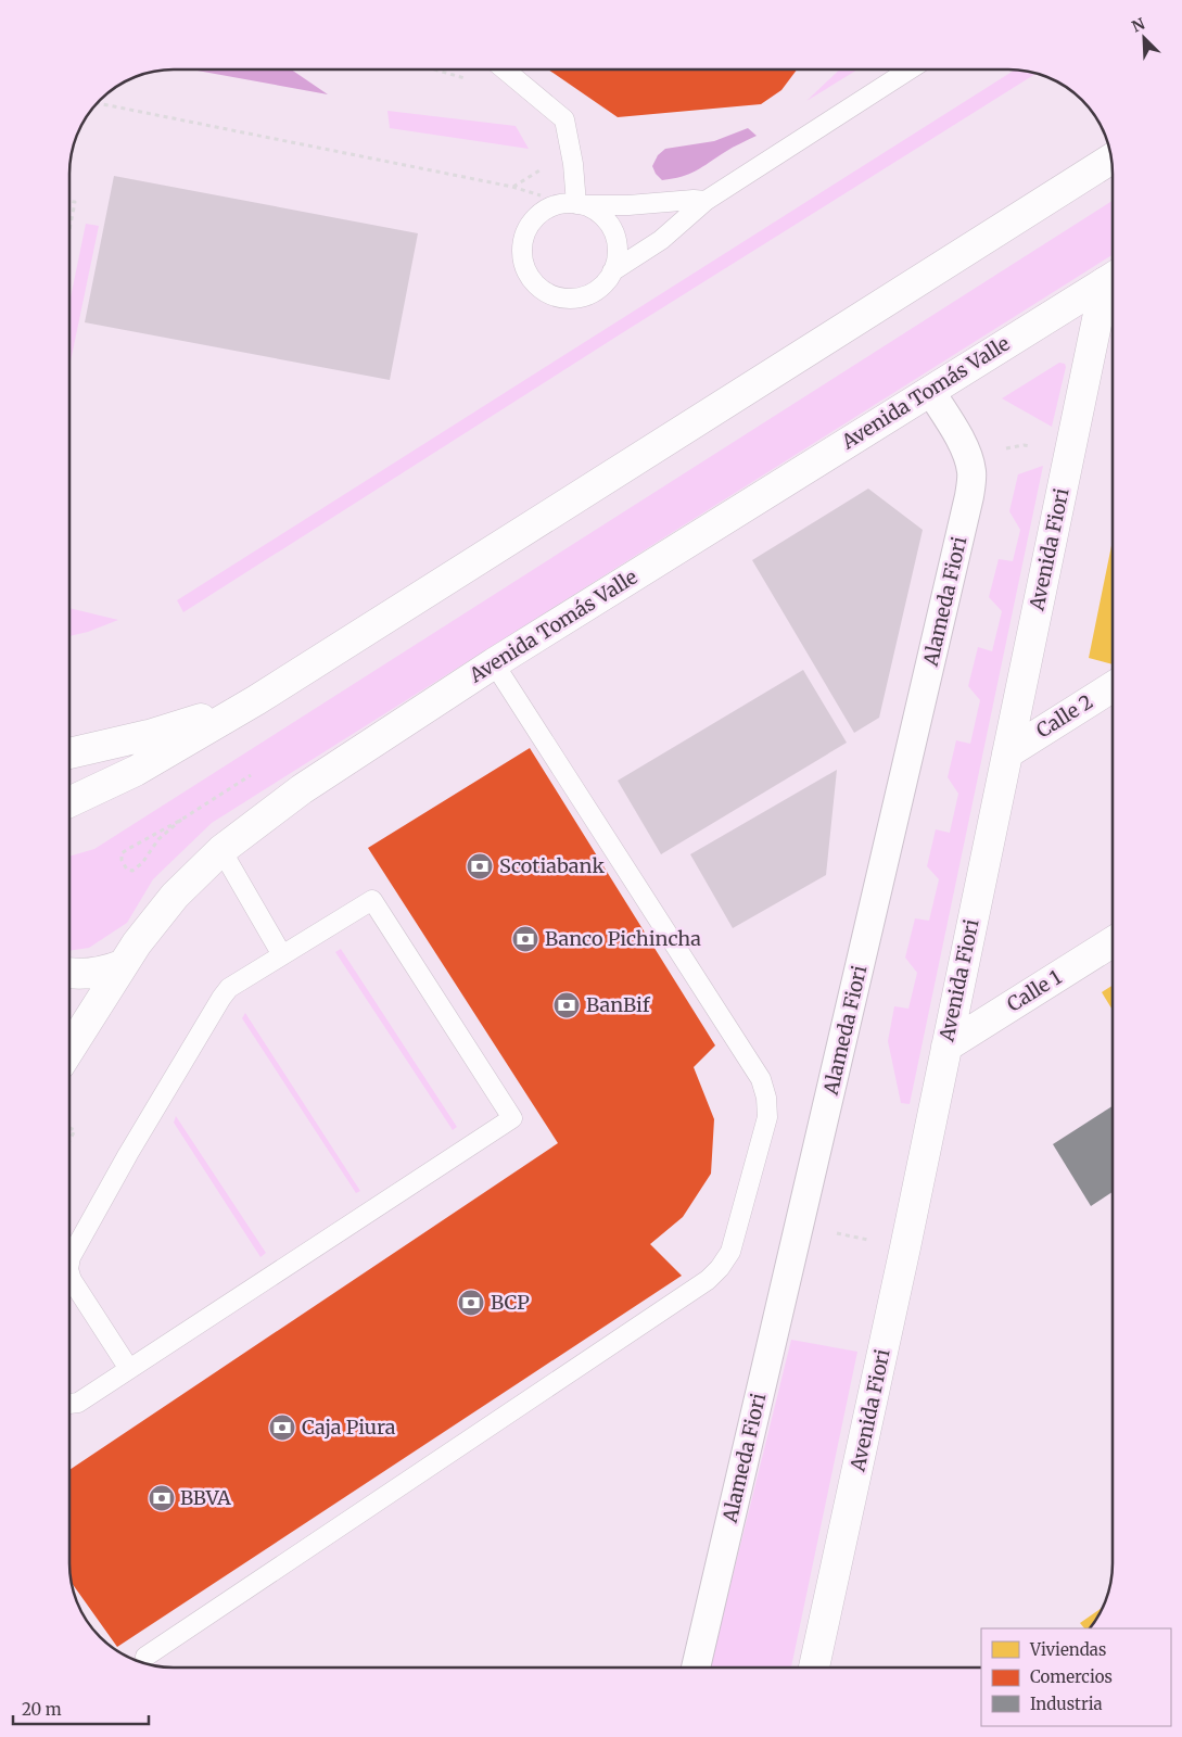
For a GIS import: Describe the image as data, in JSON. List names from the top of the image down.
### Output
{
  "streets": {
    "main road": [
      "Avenida Tomás Valle",
      "Avenida Fiori",
      "Calle 2",
      "Calle 1"
    ],
    "street": ["Alameda Fiori"]
  },
  "crossings": [
    ["Avenida Tomás Valle", "Alameda Fiori"],
    ["Avenida Fiori", "Calle 2"],
    ["Avenida Fiori", "Calle 1"]
  ],
  "places": {
    "bank": [
      "Scotiabank",
      "Banco Pichincha",
      "BanBif",
      "BCP",
      "Caja Piura",
      "BBVA"
    ]
  },
  "legend": ["Viviendas", "Comercios", "Industria"],
  "scale_bar": "20 m",
  "north": "top left"
}
